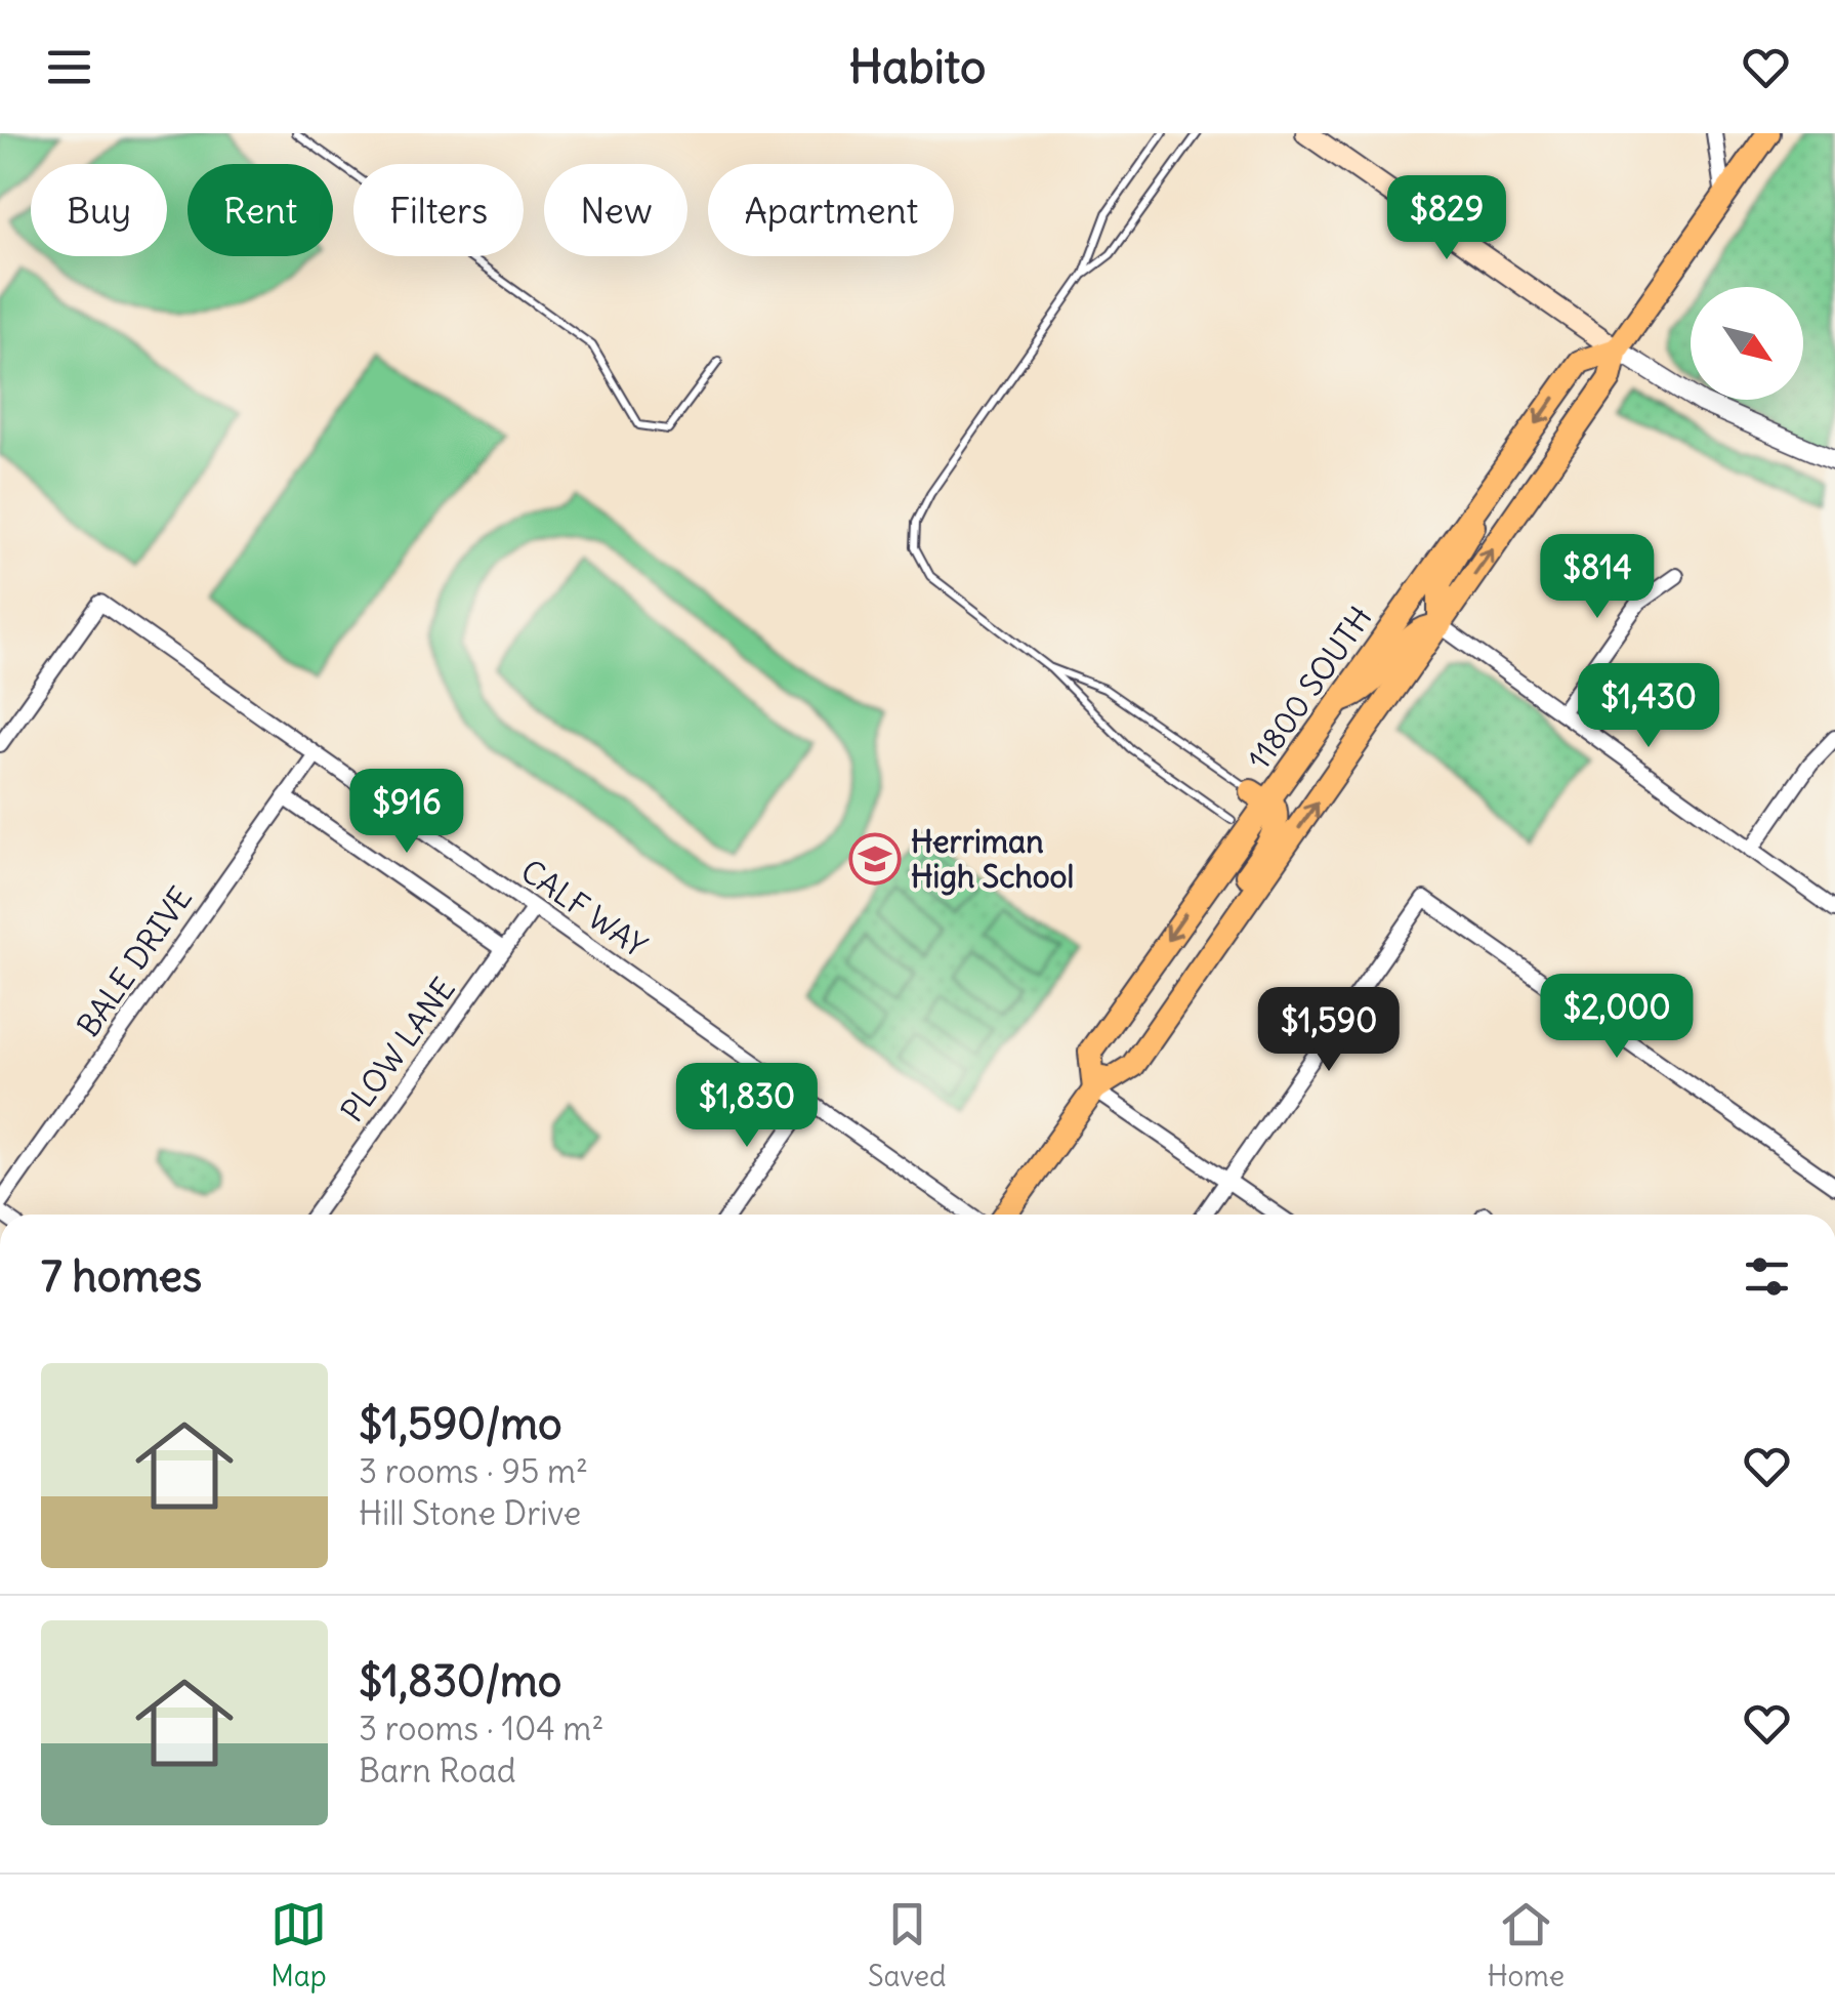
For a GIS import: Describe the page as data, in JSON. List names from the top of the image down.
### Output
{
  "streets": {
    "main road": ["11800 SOUTH"],
    "street": ["CALF WAY", "BALE DRIVE", "PLOW LANE"]
  },
  "crossings": [
    ["CALF WAY", "BALE DRIVE"],
    ["CALF WAY", "PLOW LANE"]
  ],
  "places": {
    "school or university": ["Herriman High School"]
  },
  "north": "bottom right",
  "page": {
    "header": "Habito",
    "chip": [
      "Buy",
      "Rent",
      "Filters",
      "New",
      "Apartment"
    ],
    "price": [
      "$829",
      "$814",
      "$1,430",
      "$916",
      "$2,000",
      "$1,590",
      "$1,830"
    ],
    "heading": "7 homes",
    "list": [
      {
        "name": "$1,590/mo",
        "note": "3 rooms · 95 m² · Hill Stone Drive"
      },
      {
        "name": "$1,830/mo",
        "note": "3 rooms · 104 m² · Barn Road"
      }
    ],
    "tabs": ["Map", "Saved", "Home"]
  }
}
